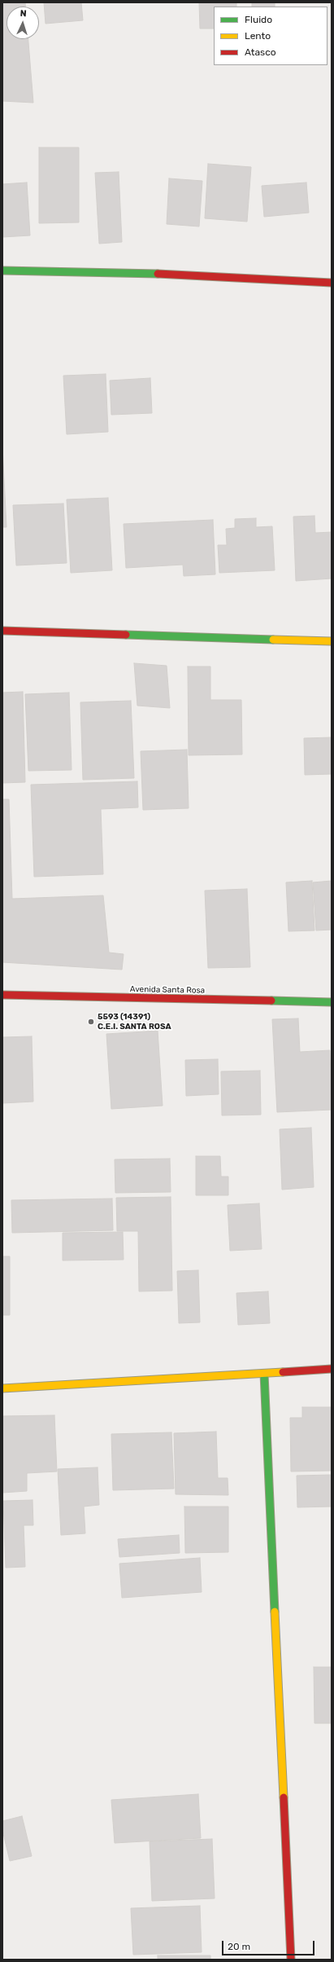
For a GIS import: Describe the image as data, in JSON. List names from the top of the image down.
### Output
{
  "streets": {
    "street": ["Avenida Santa Rosa"]
  },
  "places": ["5593 (14391) C.E.I. SANTA ROSA"],
  "legend": ["Fluido", "Lento", "Atasco"],
  "scale_bar": "20 m",
  "north": "top"
}
